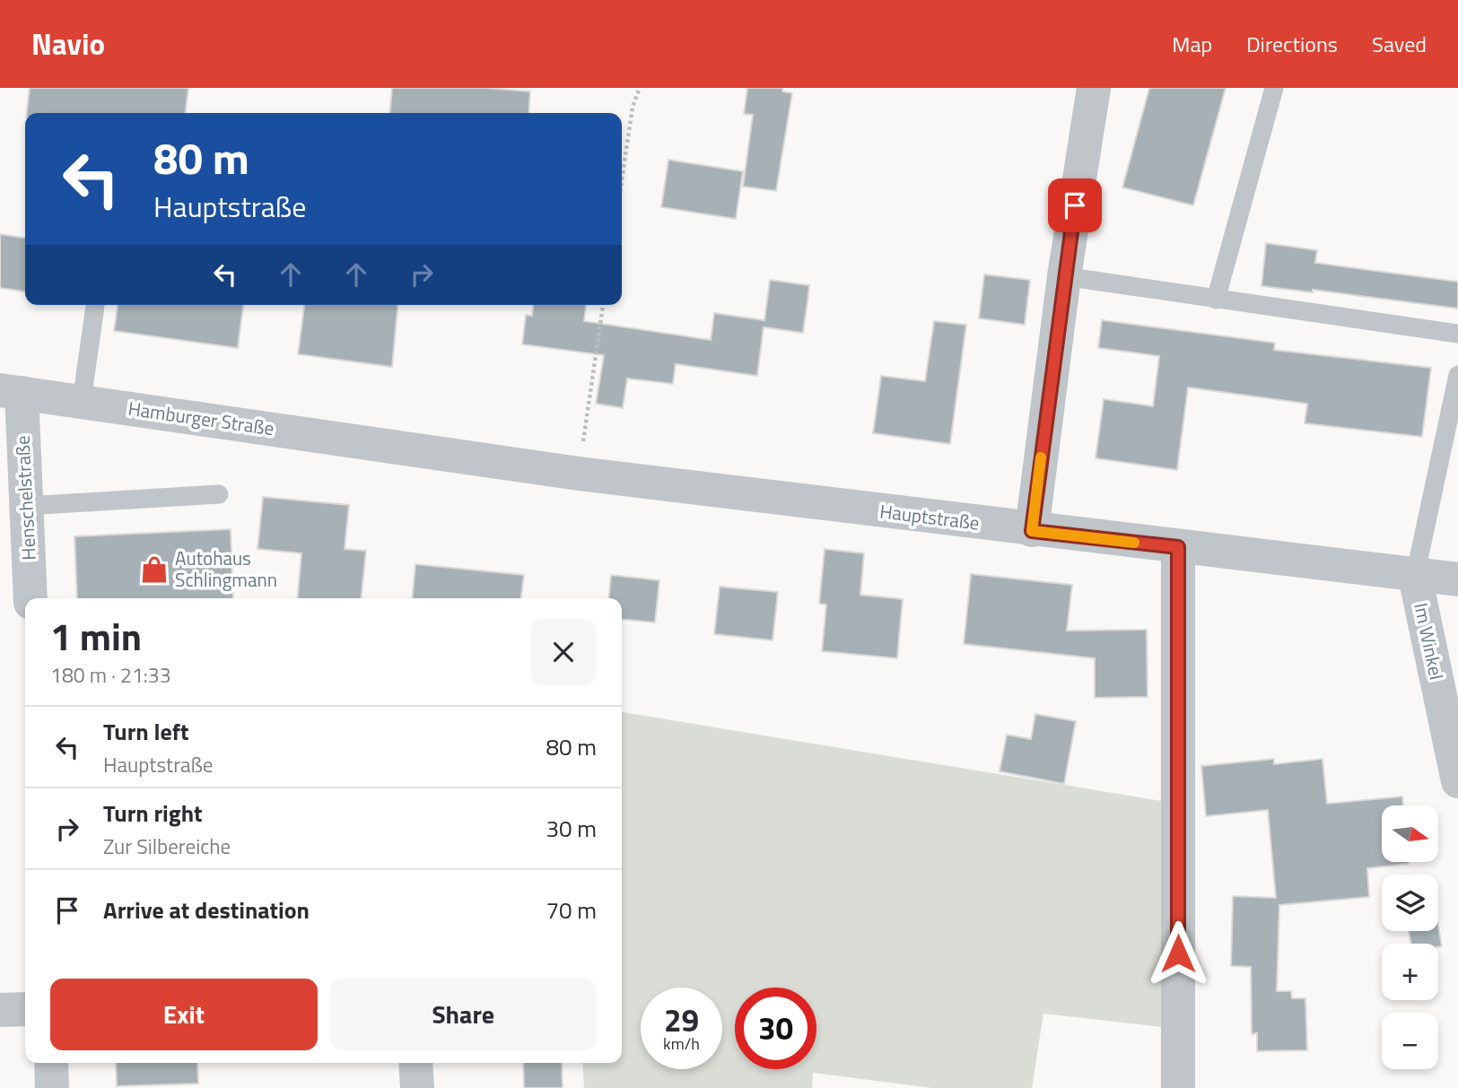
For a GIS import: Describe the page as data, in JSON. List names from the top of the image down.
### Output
{
  "streets": {
    "street": [
      "Hamburger Straße",
      "Henschelstraße",
      "Hauptstraße",
      "Im Winkel"
    ]
  },
  "crossings": [
    ["Hamburger Straße", "Henschelstraße"],
    ["Hamburger Straße", "Hauptstraße"],
    ["Hauptstraße", "Im Winkel"]
  ],
  "places": {
    "shop": ["Autohaus Schlingmann"]
  },
  "north": "right",
  "page": {
    "header": "Navio",
    "nav": ["Map", "Directions", "Saved"],
    "turn": ["80 m", "Hauptstraße"],
    "heading": ["1 min", "180 m · 21:33"],
    "list": [
      {
        "name": "Turn left",
        "note": "Hauptstraße",
        "value": "80 m"
      },
      {
        "name": "Turn right",
        "note": "Zur Silbereiche",
        "value": "30 m"
      },
      {
        "name": "Arrive at destination",
        "value": "70 m"
      }
    ],
    "map_buttons": ["+", "−"],
    "buttons": ["Exit", "Share"],
    "speed": "29 km/h",
    "limit": "30"
  }
}
